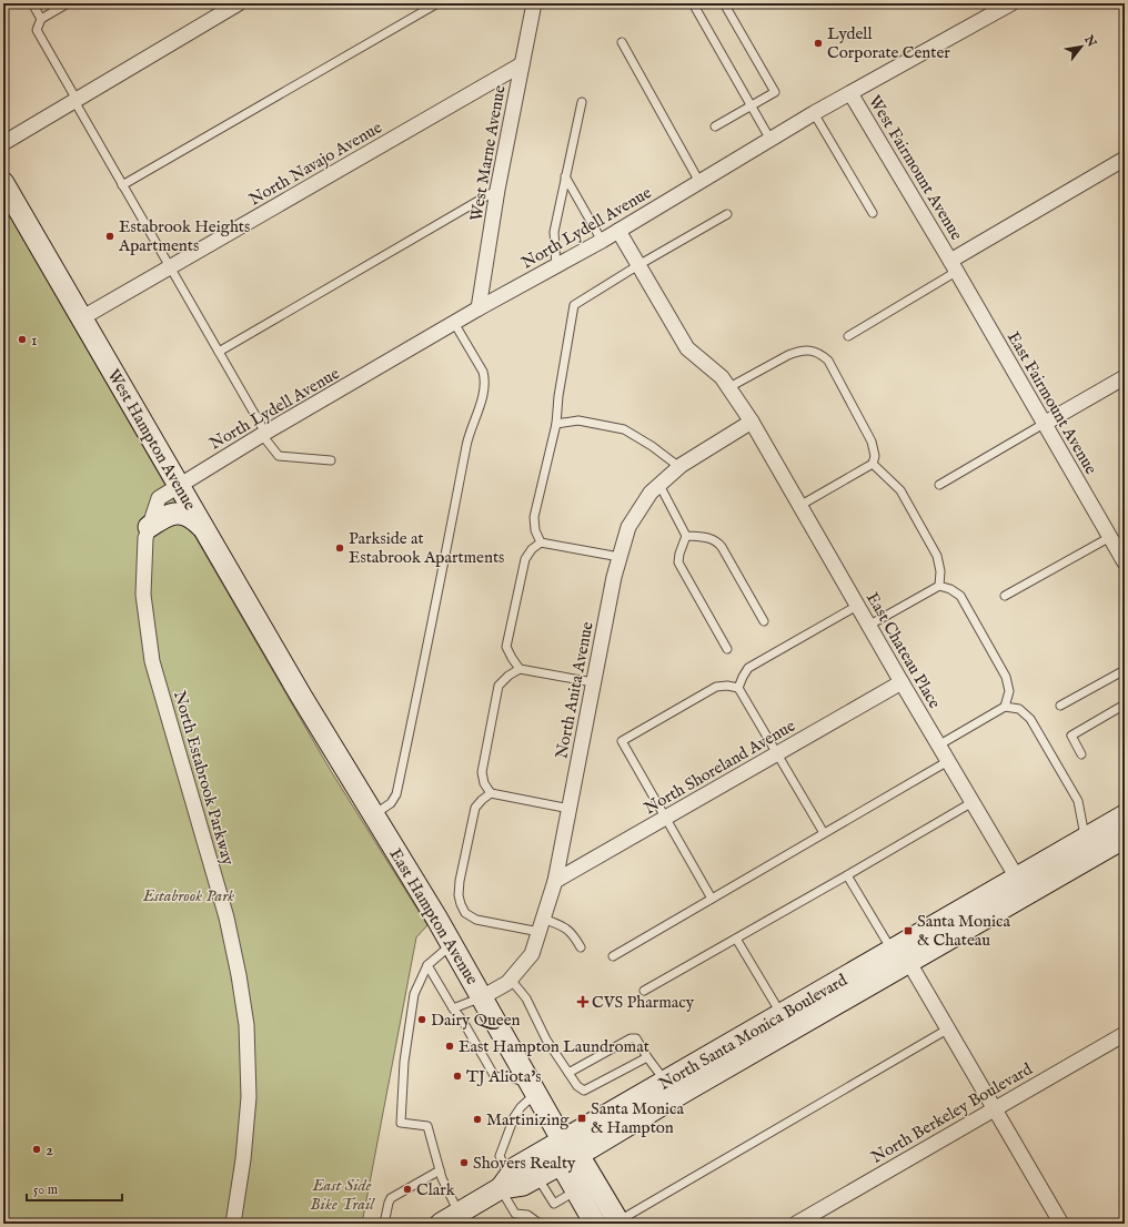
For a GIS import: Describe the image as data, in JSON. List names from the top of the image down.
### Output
{
  "streets": {
    "main road": ["West Hampton Avenue", "East Hampton Avenue", "North Santa Monica Boulevard"],
    "street": [
      "West Marne Avenue",
      "North Navajo Avenue",
      "West Fairmount Avenue",
      "North Lydell Avenue",
      "East Fairmount Avenue",
      "East Chateau Place",
      "North Anita Avenue",
      "North Shoreland Avenue",
      "North Estabrook Parkway",
      "North Berkeley Boulevard"
    ]
  },
  "crossings": [
    ["West Marne Avenue", "North Navajo Avenue"],
    ["West Marne Avenue", "North Lydell Avenue"],
    ["North Navajo Avenue", "West Hampton Avenue"],
    ["West Fairmount Avenue", "North Lydell Avenue"],
    ["West Fairmount Avenue", "East Fairmount Avenue"],
    ["North Lydell Avenue", "West Hampton Avenue"],
    ["North Lydell Avenue", "East Chateau Place"],
    ["North Lydell Avenue", "North Estabrook Parkway"],
    ["West Hampton Avenue", "North Estabrook Parkway"],
    ["West Hampton Avenue", "East Hampton Avenue"],
    ["East Chateau Place", "North Anita Avenue"],
    ["East Chateau Place", "North Shoreland Avenue"],
    ["East Chateau Place", "North Santa Monica Boulevard"],
    ["North Anita Avenue", "North Shoreland Avenue"],
    ["North Anita Avenue", "East Hampton Avenue"],
    ["East Hampton Avenue", "North Santa Monica Boulevard"]
  ],
  "parks": ["Estabrook Park", "East Side Bike Trail"],
  "places": {
    "other": [
      "Lydell Corporate Center",
      "Estabrook Heights Apartments",
      "1",
      "Parkside at Estabrook Apartments",
      "Dairy Queen",
      "East Hampton Laundromat",
      "TJ Aliota's",
      "Martinizing",
      "2",
      "Shovers Realty",
      "Clark"
    ],
    "transit": ["Santa Monica & Chateau", "Santa Monica & Hampton"],
    "health": ["CVS Pharmacy"]
  },
  "scale_bar": "50 m",
  "north": "top right"
}
